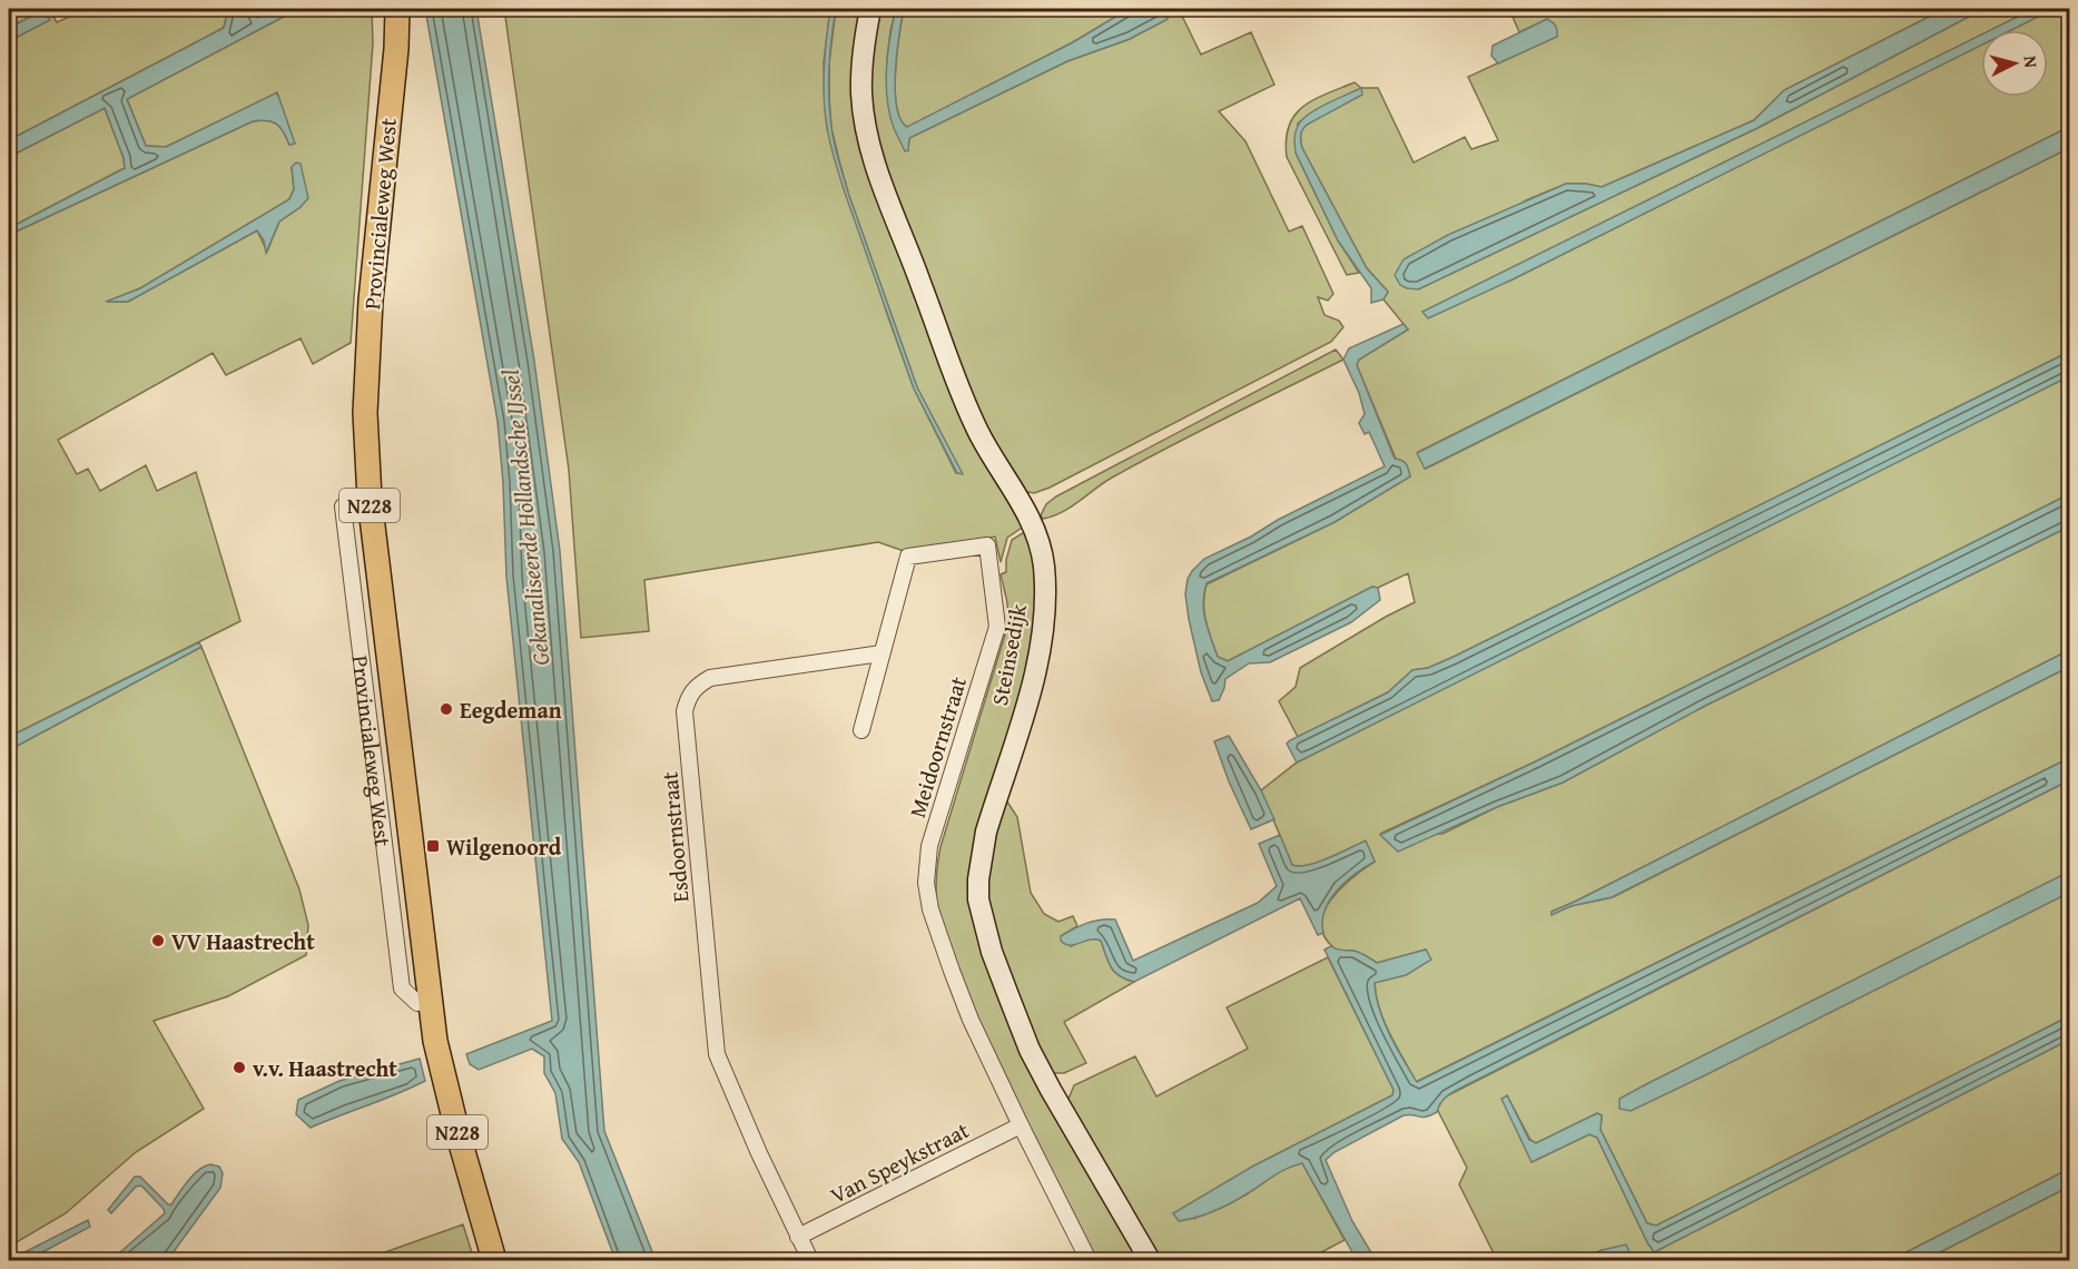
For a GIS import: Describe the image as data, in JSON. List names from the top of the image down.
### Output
{
  "streets": {
    "main road": ["Provincialeweg West", "N228"],
    "street": [
      "Steinsedijk",
      "Meidoornstraat",
      "Esdoornstraat",
      "Van Speykstraat"
    ]
  },
  "crossings": [
    ["Meidoornstraat", "Esdoornstraat"],
    ["Meidoornstraat", "Van Speykstraat"],
    ["Esdoornstraat", "Van Speykstraat"]
  ],
  "water": ["Gekanaliseerde Hollandsche IJssel"],
  "places": {
    "other": ["Eegdeman", "VV Haastrecht", "v.v. Haastrecht"],
    "transit": ["Wilgenoord"]
  },
  "north": "right"
}
